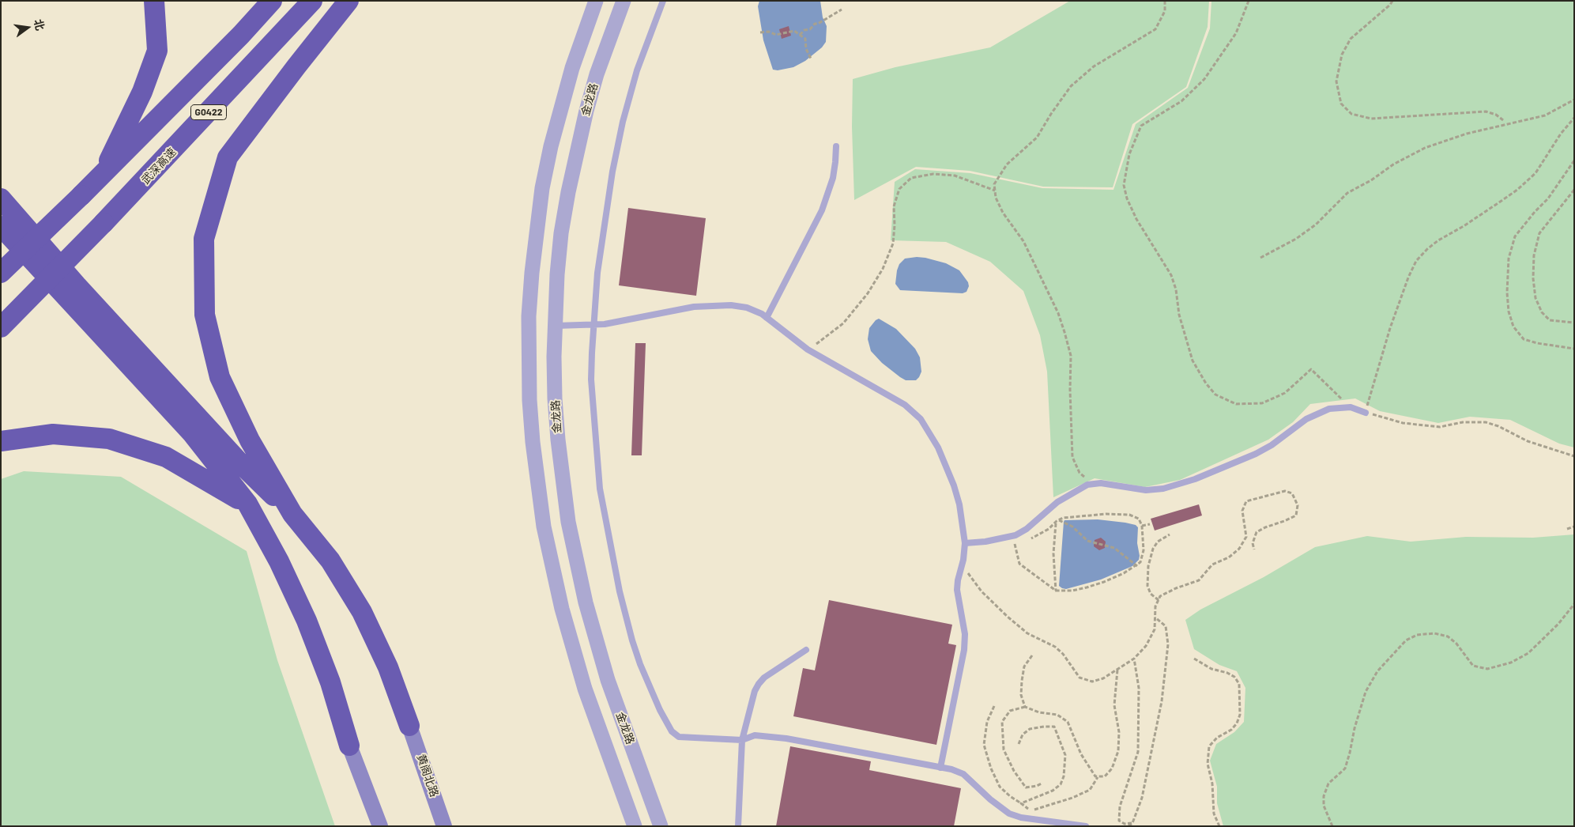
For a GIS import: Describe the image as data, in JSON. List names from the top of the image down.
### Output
{
  "streets": {
    "highway": ["G0422", "武深高速"],
    "main road": ["黄阁北路"],
    "street": ["金龙路"]
  },
  "north": "right"
}
